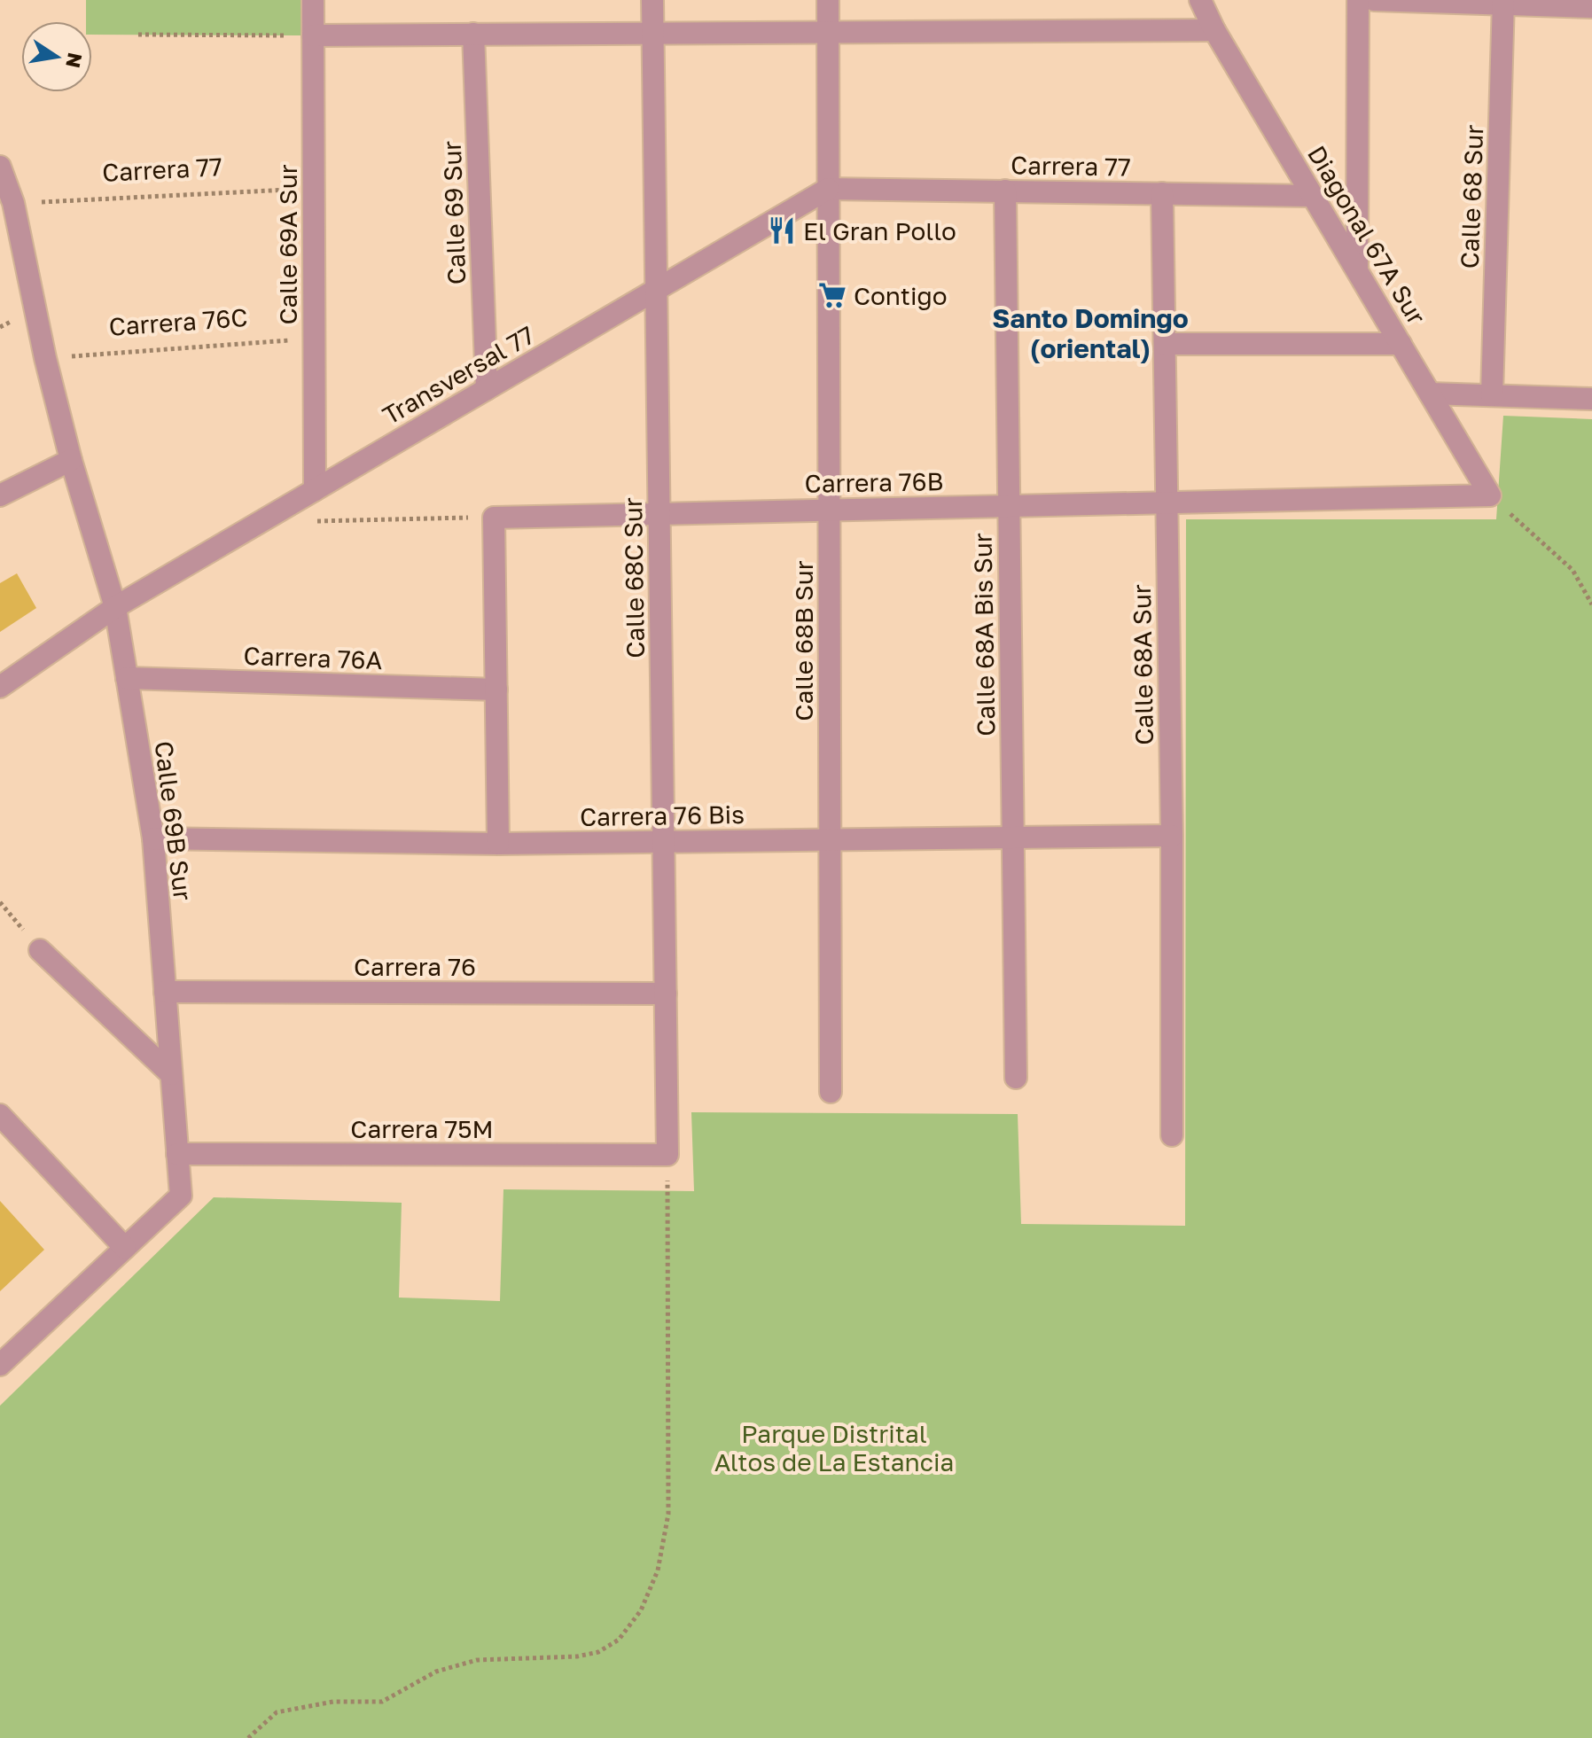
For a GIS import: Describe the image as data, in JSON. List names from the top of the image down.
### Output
{
  "streets": {
    "street": [
      "Carrera 77",
      "Calle 68 Sur",
      "Calle 69 Sur",
      "Diagonal 67A Sur",
      "Calle 69A Sur",
      "Transversal 77",
      "Carrera 76B",
      "Calle 68C Sur",
      "Calle 68A Bis Sur",
      "Calle 68B Sur",
      "Carrera 76A",
      "Calle 68A Sur",
      "Carrera 76 Bis",
      "Calle 69B Sur",
      "Carrera 76",
      "Carrera 75M"
    ],
    "path": ["Carrera 76C"]
  },
  "crossings": [
    ["Carrera 77", "Diagonal 67A Sur"],
    ["Carrera 77", "Calle 69A Sur"],
    ["Carrera 77", "Transversal 77"],
    ["Carrera 77", "Calle 68A Bis Sur"],
    ["Carrera 77", "Calle 68B Sur"],
    ["Carrera 77", "Calle 68A Sur"],
    ["Carrera 77", "Calle 69B Sur"],
    ["Calle 69 Sur", "Transversal 77"],
    ["Diagonal 67A Sur", "Carrera 76B"],
    ["Calle 69A Sur", "Carrera 76C"],
    ["Calle 69A Sur", "Transversal 77"],
    ["Carrera 76C", "Calle 69B Sur"],
    ["Transversal 77", "Calle 68C Sur"],
    ["Transversal 77", "Calle 68B Sur"],
    ["Transversal 77", "Calle 69B Sur"],
    ["Carrera 76B", "Calle 68C Sur"],
    ["Carrera 76B", "Calle 68A Bis Sur"],
    ["Carrera 76B", "Calle 68B Sur"],
    ["Carrera 76B", "Calle 68A Sur"],
    ["Calle 68C Sur", "Carrera 76 Bis"],
    ["Calle 68C Sur", "Carrera 76"],
    ["Calle 68C Sur", "Carrera 75M"],
    ["Calle 68A Bis Sur", "Carrera 76 Bis"],
    ["Calle 68B Sur", "Carrera 76 Bis"],
    ["Carrera 76A", "Calle 69B Sur"],
    ["Calle 68A Sur", "Carrera 76 Bis"],
    ["Carrera 76 Bis", "Calle 69B Sur"],
    ["Calle 69B Sur", "Carrera 76"],
    ["Calle 69B Sur", "Carrera 75M"]
  ],
  "districts": ["Santo Domingo (oriental)"],
  "parks": ["Parque Distrital Altos de La Estancia"],
  "places": {
    "restaurant": ["El Gran Pollo"],
    "supermarket": ["Contigo"]
  },
  "north": "right"
}
